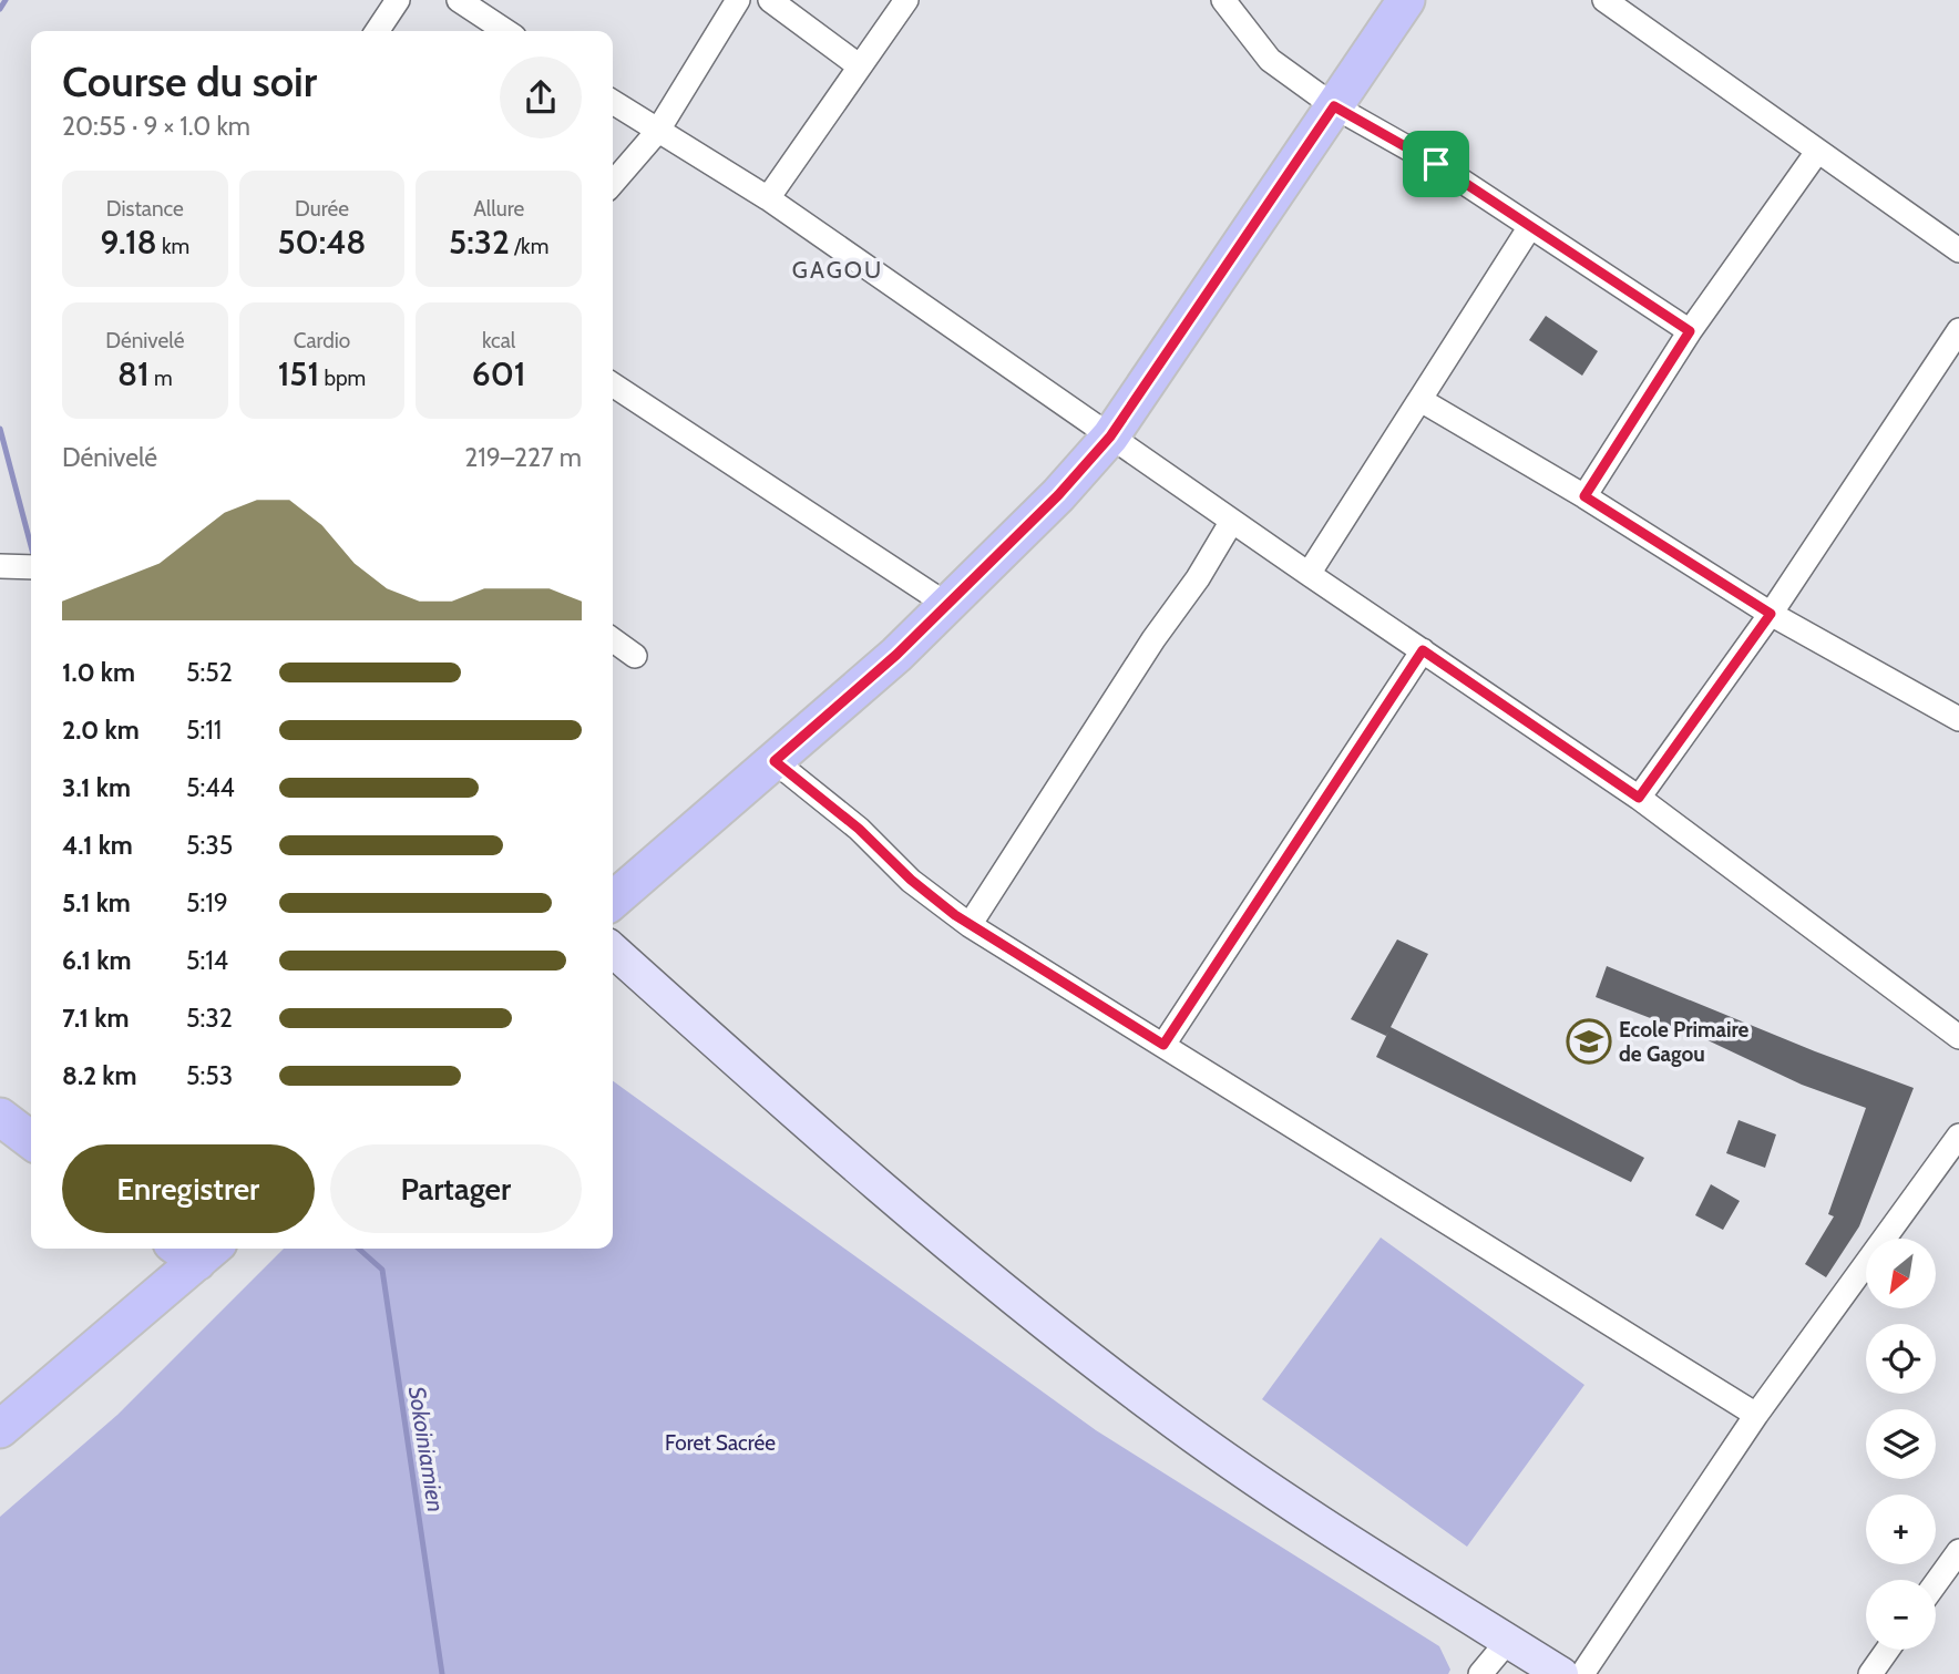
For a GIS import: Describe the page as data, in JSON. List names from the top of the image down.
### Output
{
  "districts": ["GAGOU"],
  "water": ["Sokoiniamien"],
  "parks": ["Foret Sacrée"],
  "places": {
    "school or university": ["Ecole Primaire de Gagou"]
  },
  "north": "bottom left",
  "page": {
    "heading": ["Course du soir", "20:55 · 9 × 1.0 km"],
    "stats": [
      ["Distance", "9.18 km"],
      ["Durée", "50:48"],
      ["Allure", "5:32 /km"],
      ["Dénivelé", "81 m"],
      ["Cardio", "151 bpm"],
      ["kcal", "601"]
    ],
    "chart": ["Dénivelé", "219–227 m"],
    "list": [
      {
        "name": "1.0 km",
        "note": "5:52"
      },
      {
        "name": "2.0 km",
        "note": "5:11"
      },
      {
        "name": "3.1 km",
        "note": "5:44"
      },
      {
        "name": "4.1 km",
        "note": "5:35"
      },
      {
        "name": "5.1 km",
        "note": "5:19"
      },
      {
        "name": "6.1 km",
        "note": "5:14"
      },
      {
        "name": "7.1 km",
        "note": "5:32"
      },
      {
        "name": "8.2 km",
        "note": "5:53"
      }
    ],
    "buttons": ["Enregistrer", "Partager"],
    "map_buttons": ["+", "−"]
  }
}
